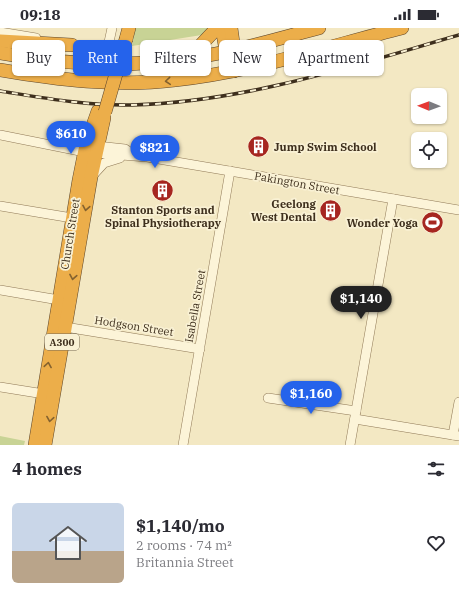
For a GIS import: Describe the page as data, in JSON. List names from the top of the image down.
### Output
{
  "streets": {
    "highway": ["Church Street", "A300"],
    "street": ["Pakington Street", "Isabella Street", "Hodgson Street"]
  },
  "crossings": [
    ["Pakington Street", "Church Street"],
    ["Pakington Street", "Isabella Street"],
    ["Church Street", "Hodgson Street"],
    ["Isabella Street", "Hodgson Street"]
  ],
  "places": {
    "building": ["Jump Swim School", "Stanton Sports and Spinal Physiotherapy", "Geelong West Dental"],
    "sports": ["Wonder Yoga"]
  },
  "north": "left",
  "page": {
    "status": "09:18",
    "chip": [
      "Buy",
      "Rent",
      "Filters",
      "New",
      "Apartment"
    ],
    "price": [
      "$610",
      "$821",
      "$1,140",
      "$1,160"
    ],
    "heading": "4 homes",
    "list": [
      {
        "name": "$1,140/mo",
        "note": "2 rooms · 74 m² · Britannia Street"
      }
    ]
  }
}
